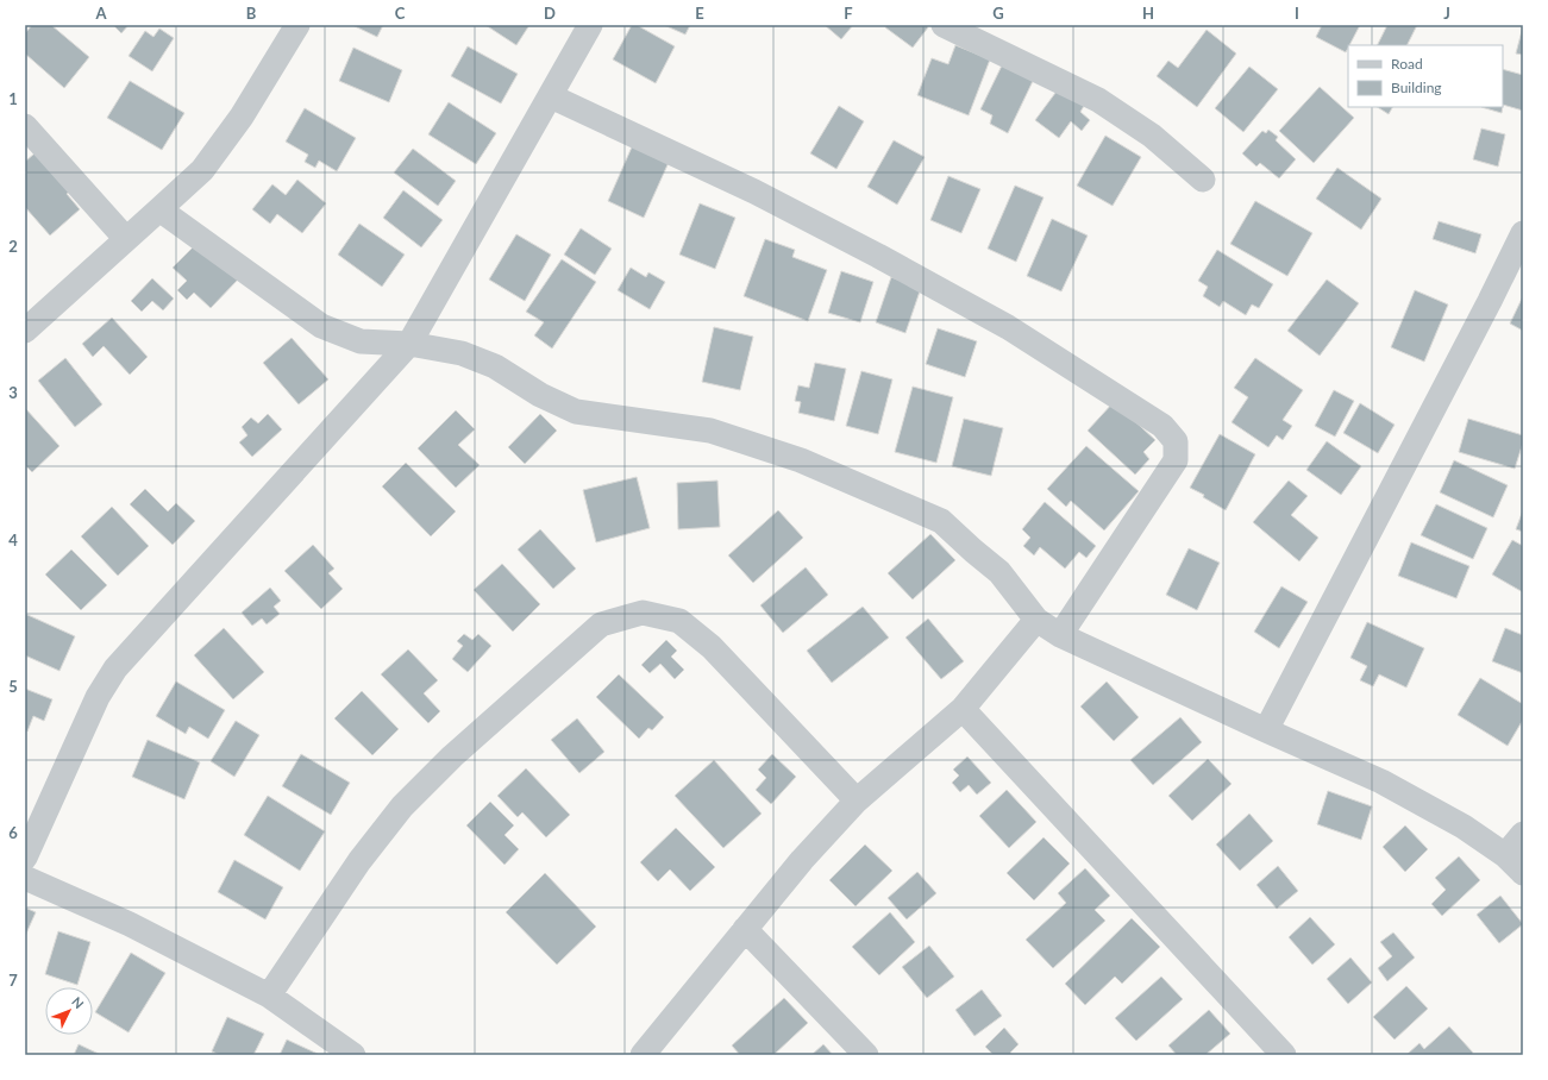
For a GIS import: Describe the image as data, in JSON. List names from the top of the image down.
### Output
{
  "legend": ["Road", "Building"],
  "north": "top right",
  "grid": {
    "columns": [
      "A",
      "B",
      "C",
      "D",
      "E",
      "F",
      "G",
      "H",
      "I",
      "J"
    ],
    "rows": [
      "1",
      "2",
      "3",
      "4",
      "5",
      "6",
      "7"
    ]
  }
}
